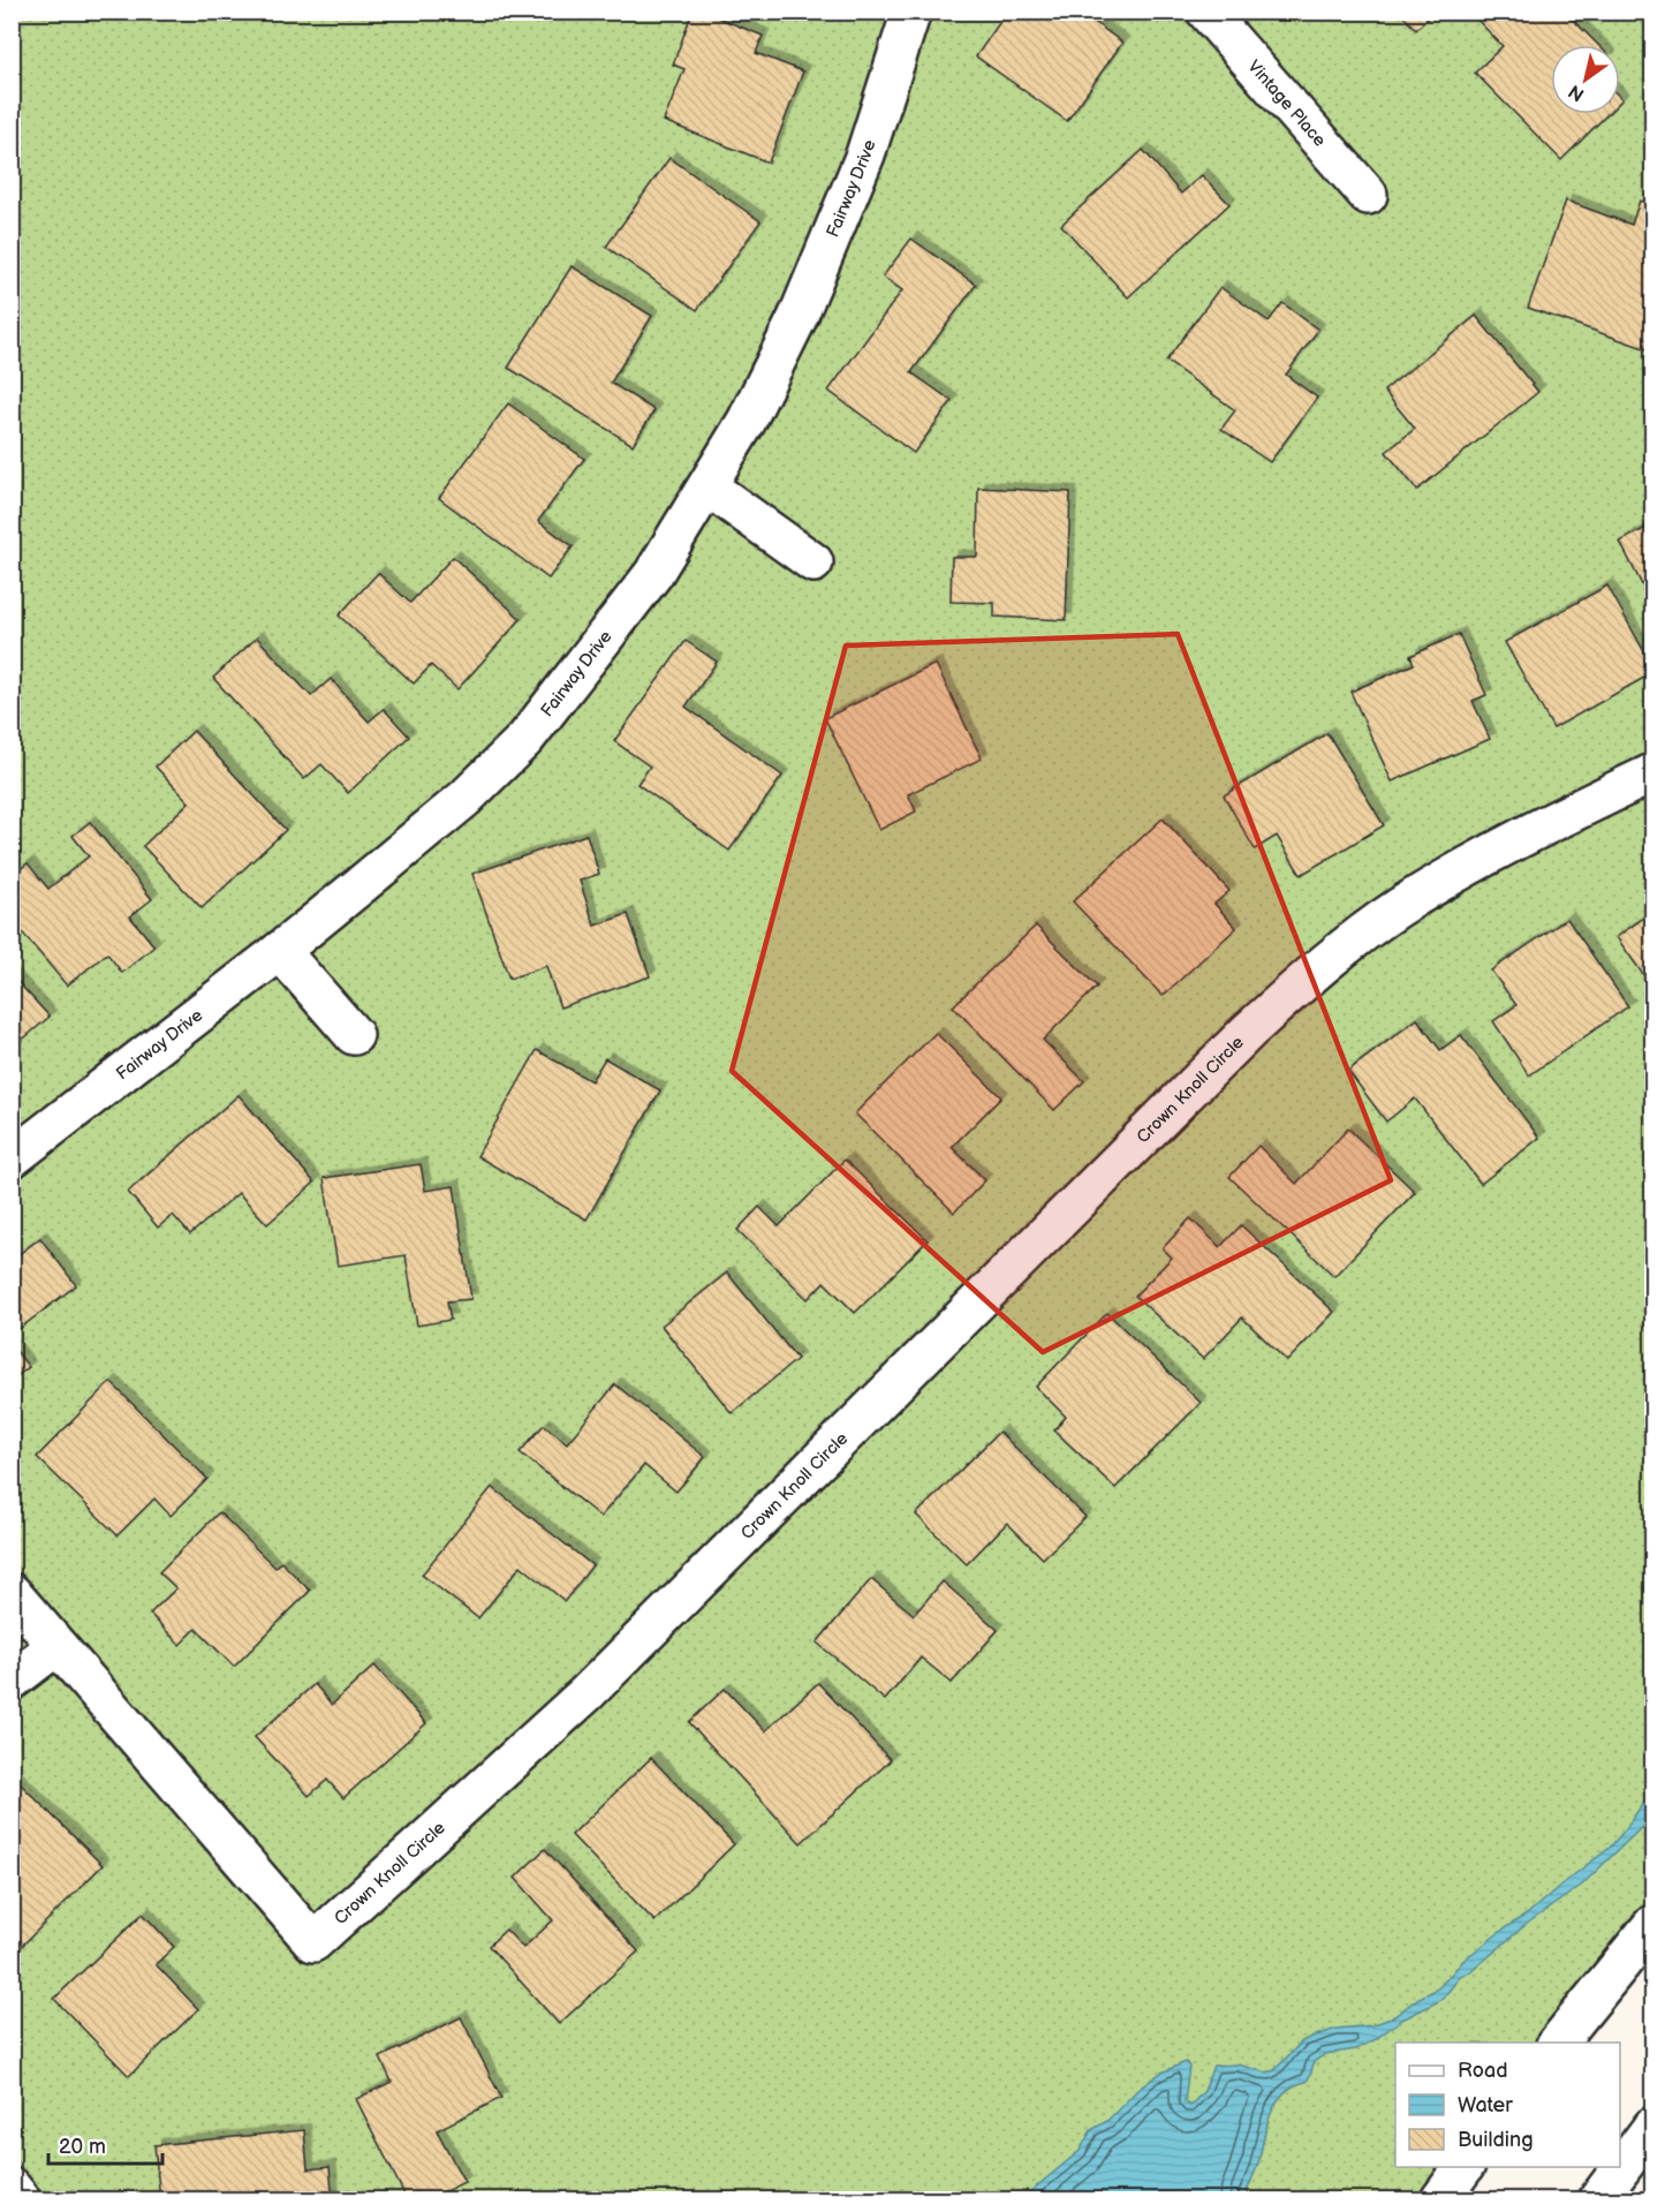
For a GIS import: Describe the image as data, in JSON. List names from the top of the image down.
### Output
{
  "streets": {
    "street": ["Vintage Place", "Fairway Drive", "Crown Knoll Circle"]
  },
  "legend": ["Road", "Water", "Building"],
  "scale_bar": "20 m",
  "north": "bottom left"
}
